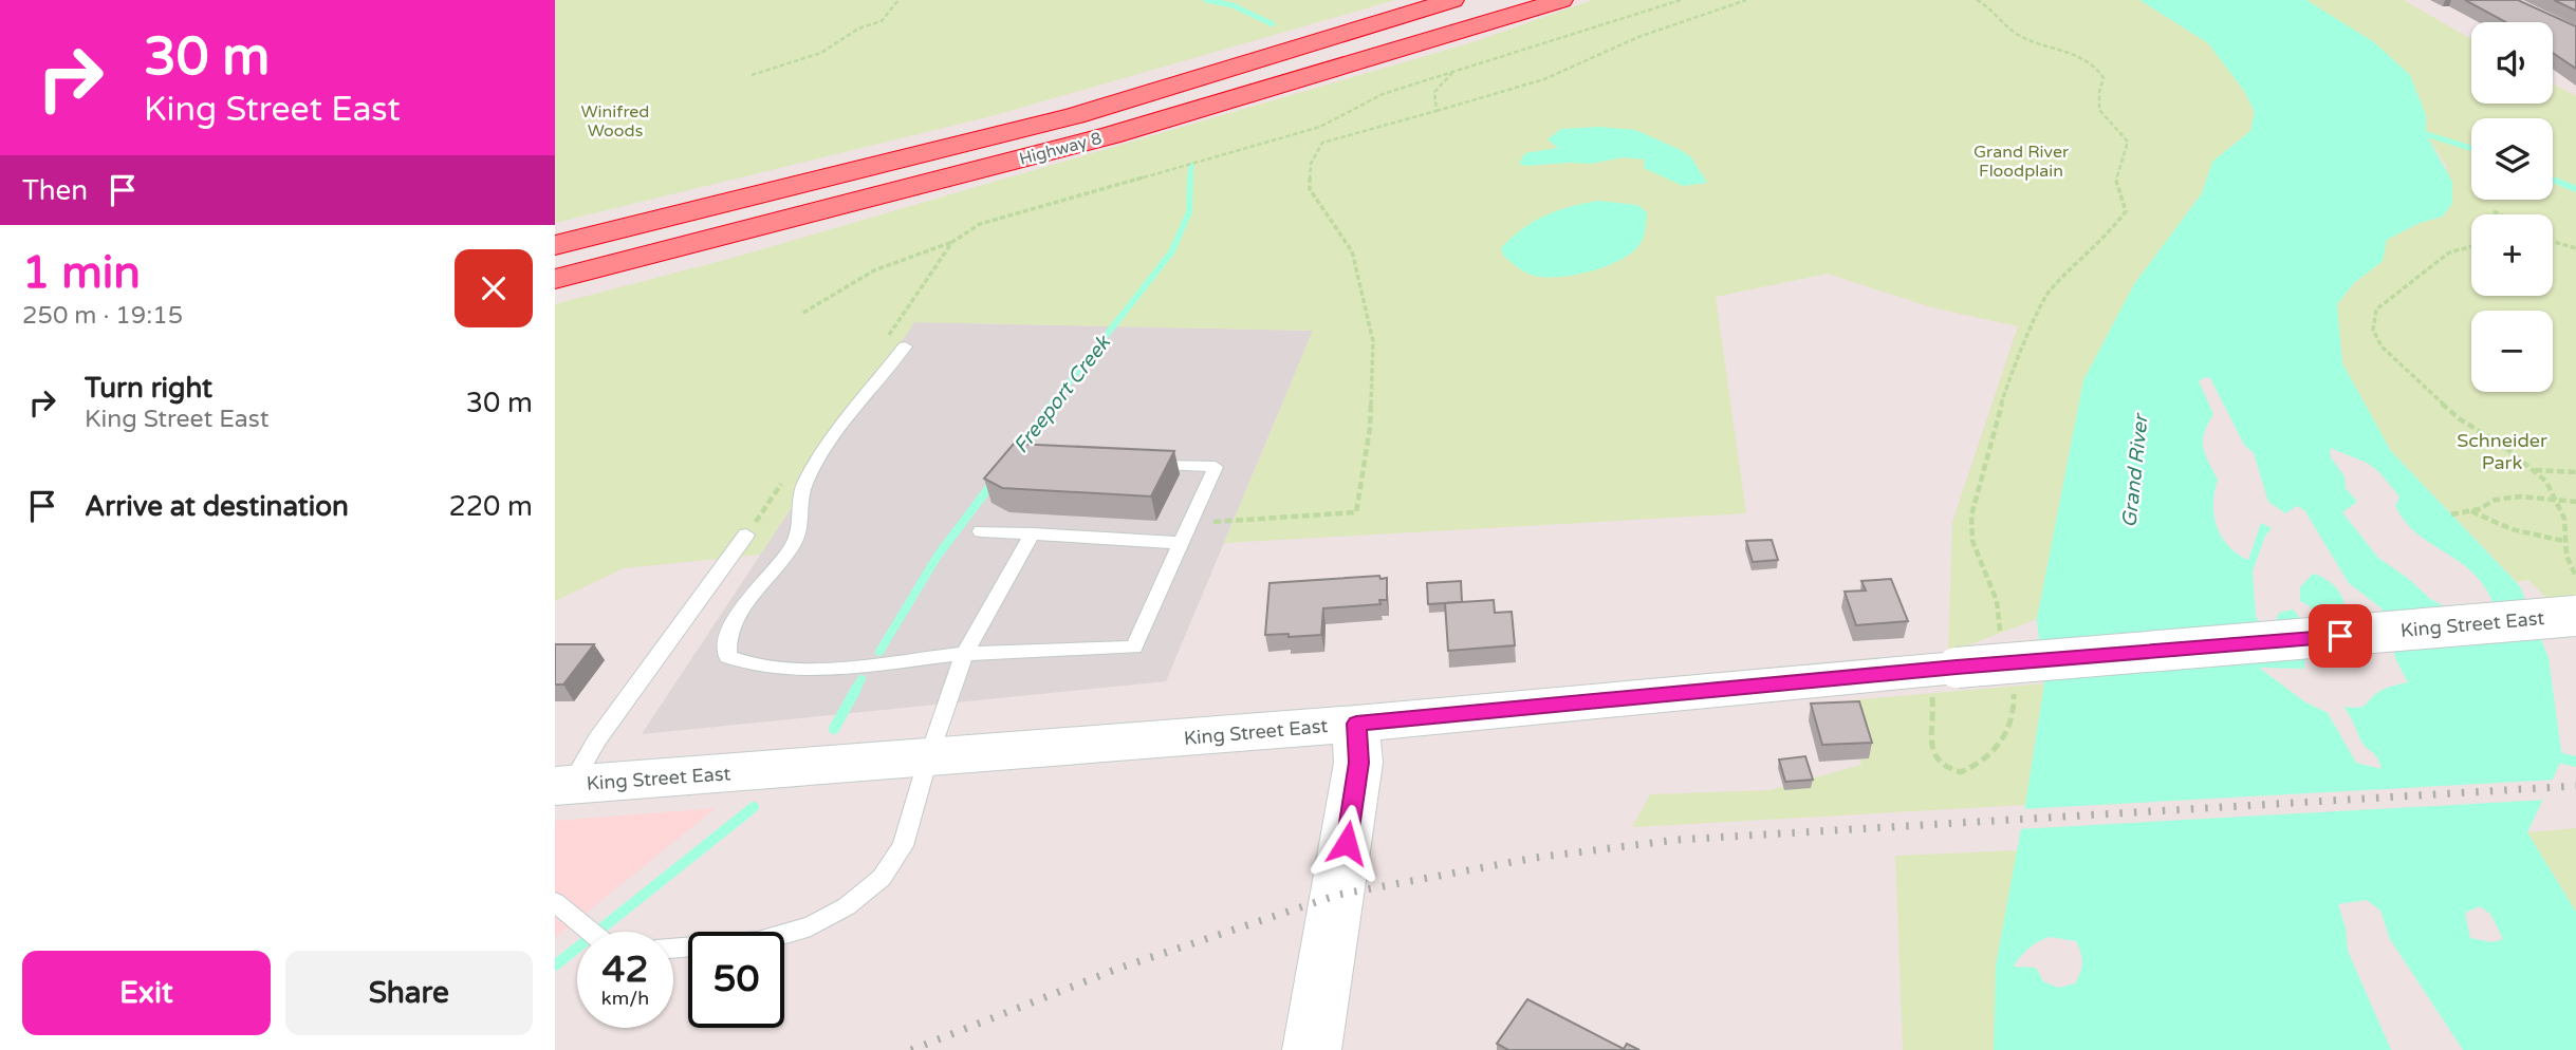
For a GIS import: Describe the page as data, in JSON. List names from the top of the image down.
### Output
{
  "streets": {
    "highway": ["Highway 8"],
    "main road": ["King Street East"]
  },
  "water": ["Freeport Creek", "Grand River"],
  "parks": ["Winifred Woods", "Grand River Floodplain", "Schneider Park"],
  "page": {
    "turn": ["30 m", "King Street East"],
    "map_buttons": ["+", "−"],
    "then": "Then",
    "heading": ["1 min", "250 m · 19:15"],
    "list": [
      {
        "name": "Turn right",
        "note": "King Street East",
        "value": "30 m"
      },
      {
        "name": "Arrive at destination",
        "value": "220 m"
      }
    ],
    "speed": "42 km/h",
    "limit": "50",
    "buttons": ["Exit", "Share"]
  }
}
